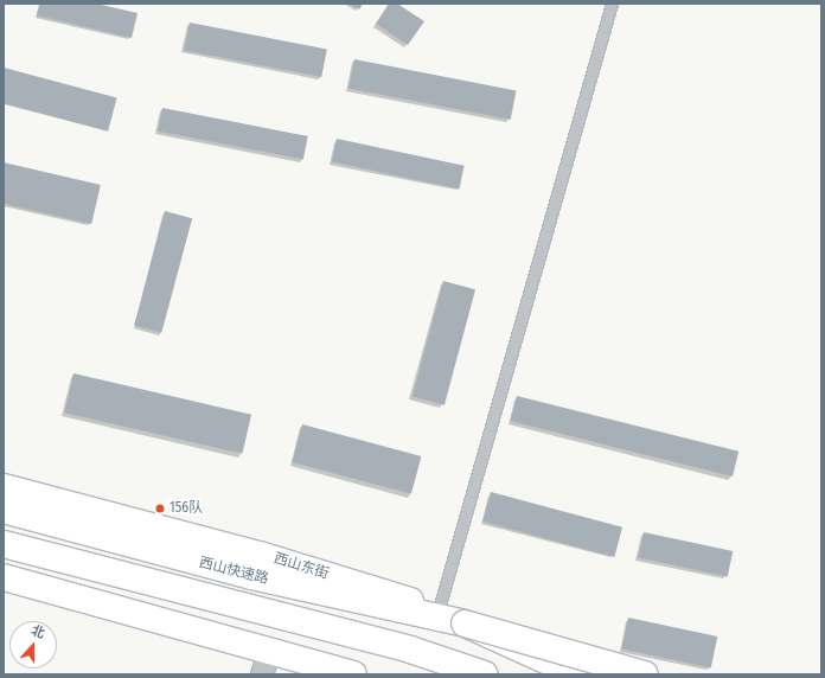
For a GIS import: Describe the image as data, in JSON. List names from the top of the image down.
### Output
{
  "streets": {
    "main road": ["西山东街", "西山快速路"]
  },
  "places": ["156队"],
  "north": "top"
}
